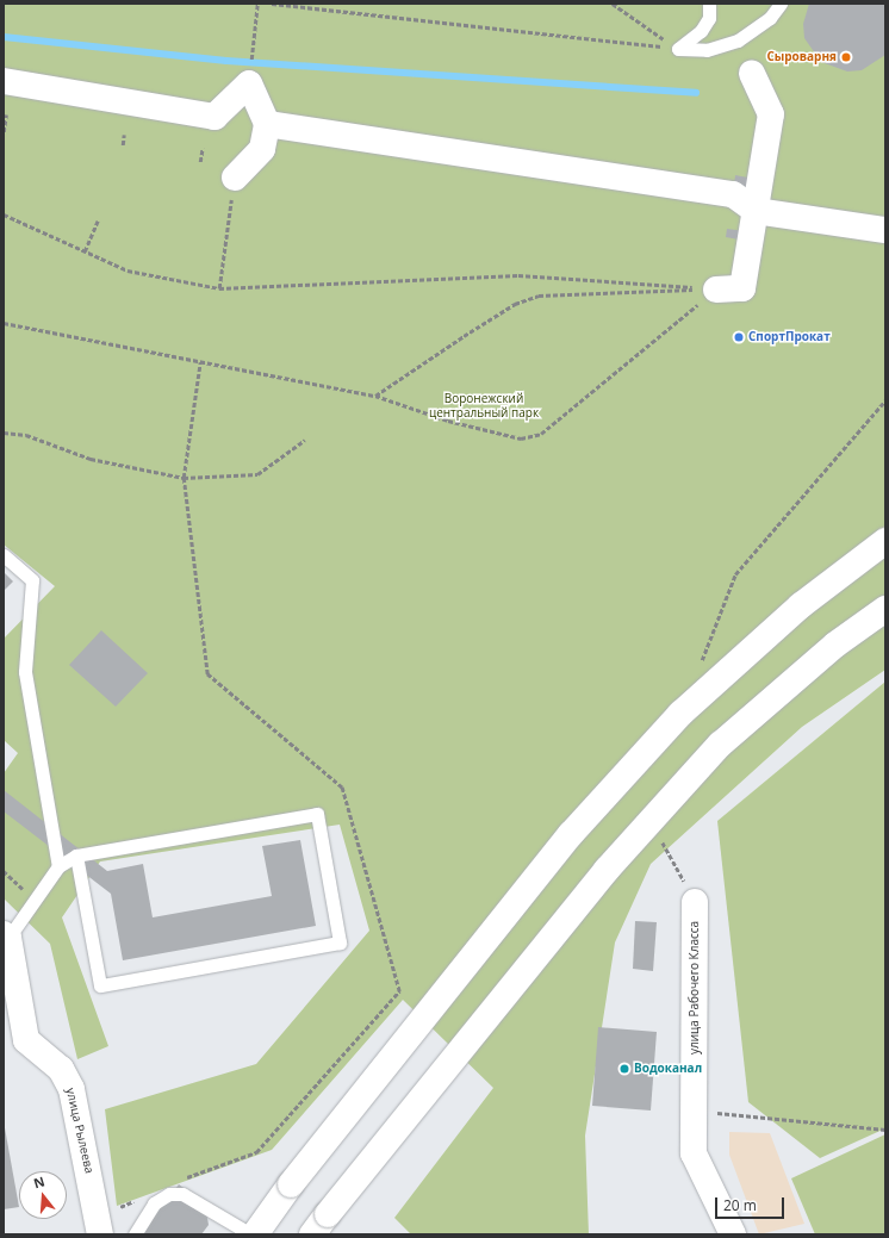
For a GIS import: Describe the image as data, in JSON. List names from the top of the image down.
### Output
{
  "streets": {
    "street": ["улица Рабочего Класса", "улица Рылеева"]
  },
  "parks": ["Воронежский центральный парк"],
  "places": ["Сыроварня", "СпортПрокат", "Водоканал"],
  "scale_bar": "20 m",
  "north": "top"
}
